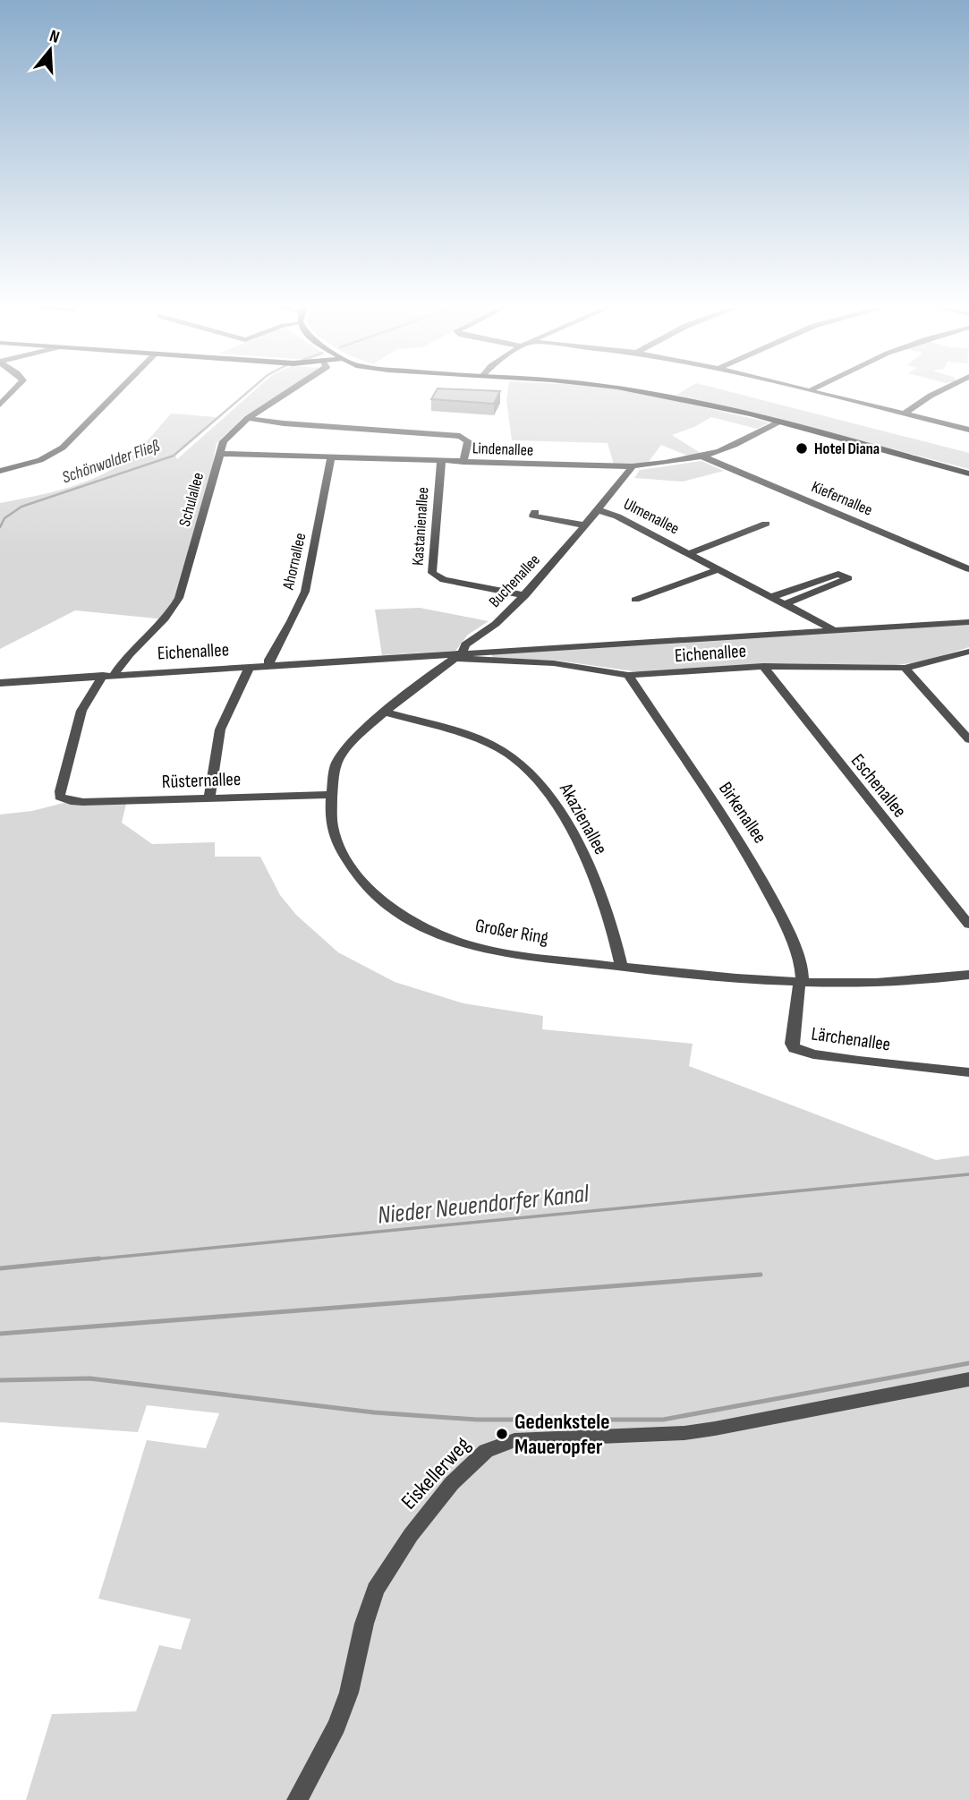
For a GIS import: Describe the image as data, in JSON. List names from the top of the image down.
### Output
{
  "streets": {
    "street": [
      "Lindenallee",
      "Kiefernallee",
      "Schulallee",
      "Ulmenallee",
      "Kastanienallee",
      "Ahornallee",
      "Buchenallee",
      "Eichenallee",
      "Rüsternallee",
      "Eschenallee",
      "Birkenallee",
      "Akazienallee",
      "Großer Ring",
      "Lärchenallee",
      "Eiskellerweg"
    ]
  },
  "crossings": [
    ["Lindenallee", "Kiefernallee"],
    ["Lindenallee", "Schulallee"],
    ["Lindenallee", "Kastanienallee"],
    ["Lindenallee", "Ahornallee"],
    ["Lindenallee", "Buchenallee"],
    ["Schulallee", "Eichenallee"],
    ["Schulallee", "Rüsternallee"],
    ["Ulmenallee", "Buchenallee"],
    ["Ulmenallee", "Eichenallee"],
    ["Kastanienallee", "Buchenallee"],
    ["Ahornallee", "Eichenallee"],
    ["Buchenallee", "Eichenallee"],
    ["Buchenallee", "Großer Ring"],
    ["Eichenallee", "Eschenallee"],
    ["Eichenallee", "Birkenallee"],
    ["Eichenallee", "Großer Ring"],
    ["Rüsternallee", "Großer Ring"],
    ["Birkenallee", "Großer Ring"],
    ["Birkenallee", "Lärchenallee"],
    ["Akazienallee", "Großer Ring"],
    ["Großer Ring", "Lärchenallee"]
  ],
  "water": ["Schönwalder Fließ", "Nieder Neuendorfer Kanal"],
  "places": ["Hotel Diana", "Gedenkstele Maueropfer"],
  "north": "top"
}
